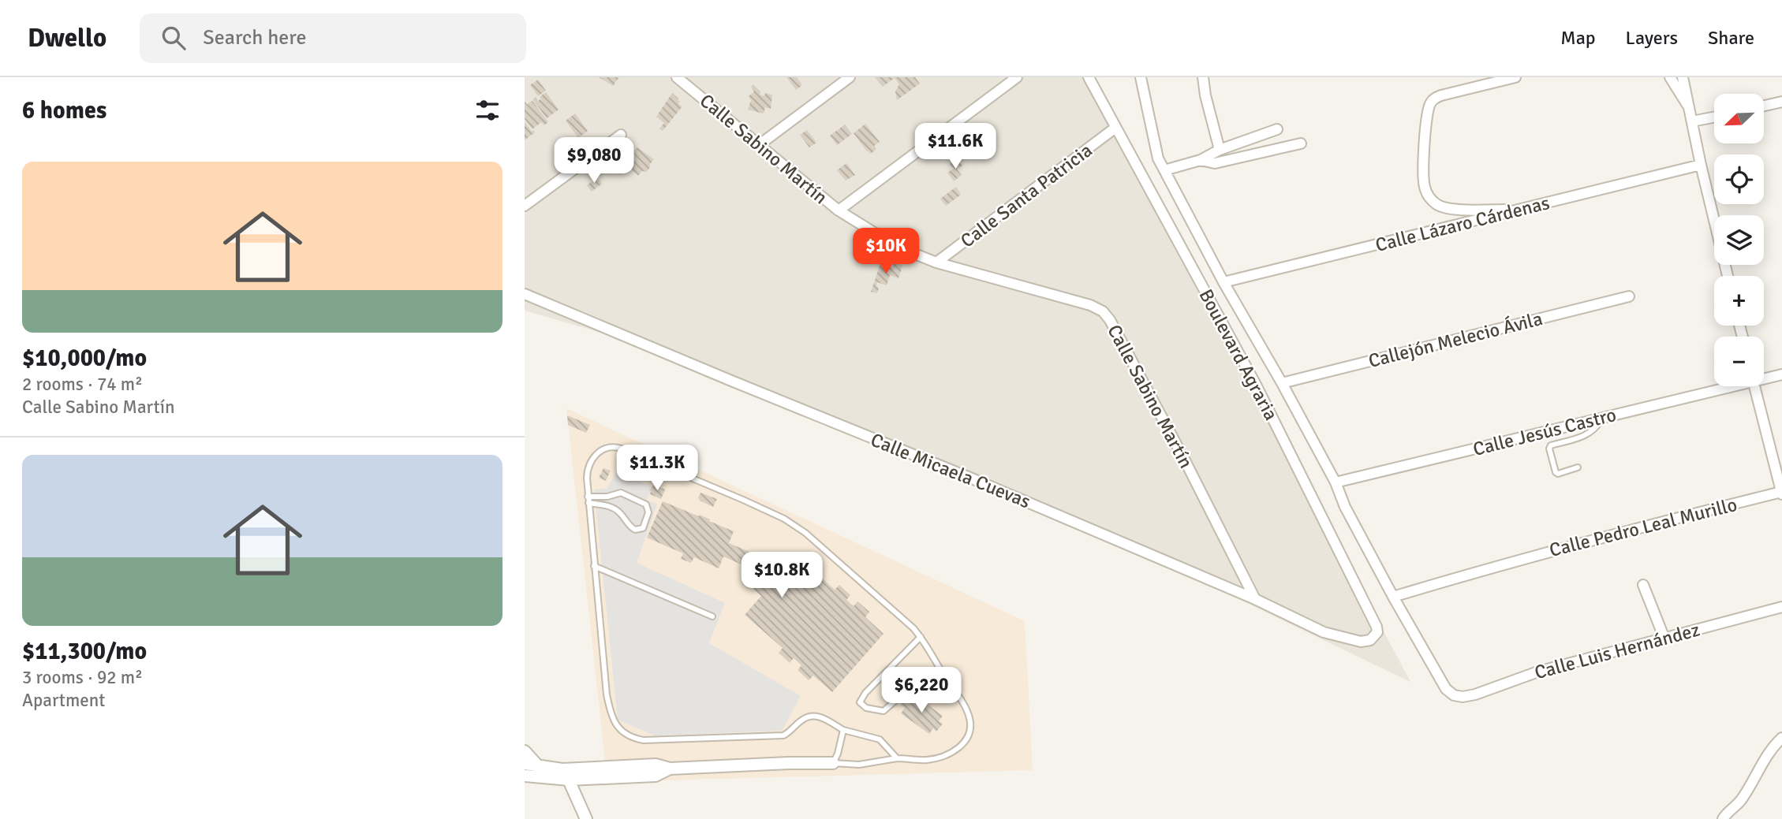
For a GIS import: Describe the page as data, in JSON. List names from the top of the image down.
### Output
{
  "streets": {
    "street": [
      "Calle Sabino Martín",
      "Calle Santa Patricia",
      "Calle Lázaro Cárdenas",
      "Callejón Melecio Ávila",
      "Boulevard Agraria",
      "Calle Jesús Castro",
      "Calle Micaela Cuevas",
      "Calle Pedro Leal Murillo",
      "Calle Luis Hernández"
    ]
  },
  "crossings": [
    ["Calle Sabino Martín", "Calle Santa Patricia"],
    ["Calle Sabino Martín", "Calle Micaela Cuevas"],
    ["Calle Santa Patricia", "Boulevard Agraria"],
    ["Boulevard Agraria", "Calle Micaela Cuevas"],
    ["Calle Pedro Leal Murillo", "Calle Luis Hernández"]
  ],
  "north": "bottom left",
  "page": {
    "header": "Dwello",
    "search": "Search here",
    "nav": ["Map", "Layers", "Share"],
    "heading": "6 homes",
    "map_buttons": ["+", "−"],
    "price": [
      "$11.6K",
      "$9,080",
      "$10K",
      "$11.3K",
      "$10.8K",
      "$6,220"
    ],
    "list": [
      {
        "name": "$10,000/mo",
        "note": "2 rooms · 74 m² · Calle Sabino Martín"
      },
      {
        "name": "$11,300/mo",
        "note": "3 rooms · 92 m² · Apartment"
      }
    ]
  }
}
